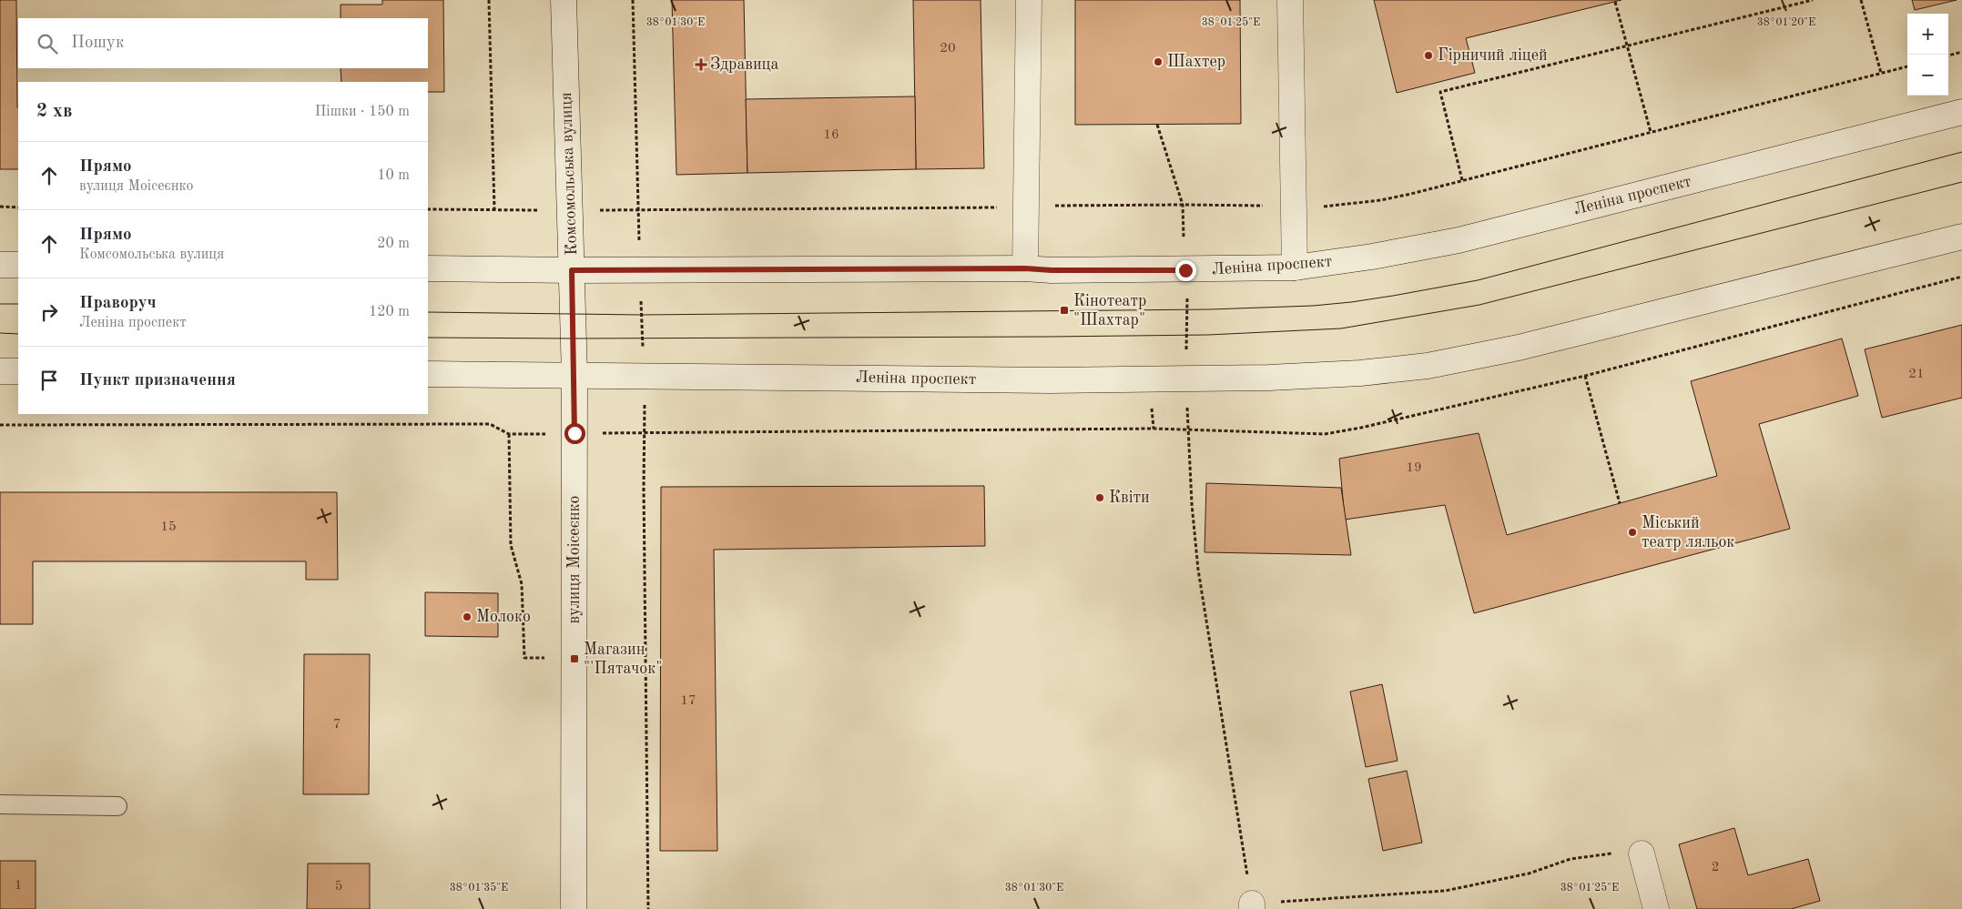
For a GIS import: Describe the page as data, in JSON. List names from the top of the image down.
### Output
{
  "streets": {
    "main road": ["Комсомольська вулиця", "Леніна проспект", "вулиця Моісеєнко"]
  },
  "crossings": [
    ["Комсомольська вулиця", "Леніна проспект"],
    ["Комсомольська вулиця", "вулиця Моісеєнко"],
    ["Леніна проспект", "вулиця Моісеєнко"]
  ],
  "places": {
    "other": [
      "Гірничий ліцей",
      "Шахтер",
      "Квіти",
      "Міський театр ляльок",
      "Молоко"
    ],
    "health": ["Здравица"],
    "transit": ["Кінотеатр \"Шахтар\"", "Магазин \"'Пятачок\""]
  },
  "house_numbers": [
    "20",
    "16",
    "21",
    "19",
    "15",
    "17",
    "7",
    "2",
    "1",
    "5"
  ],
  "page": {
    "map_buttons": ["+", "−"],
    "search": "Пошук",
    "heading": ["2 хв", "Пішки · 150 m"],
    "list": [
      ["Прямо", "вулиця Моісеєнко", "10 m"],
      ["Прямо", "Комсомольська вулиця", "20 m"],
      ["Праворуч", "Леніна проспект", "120 m"],
      "Пункт призначення"
    ]
  },
  "coordinates": [
    "38°01'30\"E",
    "38°01'25\"E",
    "38°01'20\"E",
    "38°01'35\"E"
  ]
}
